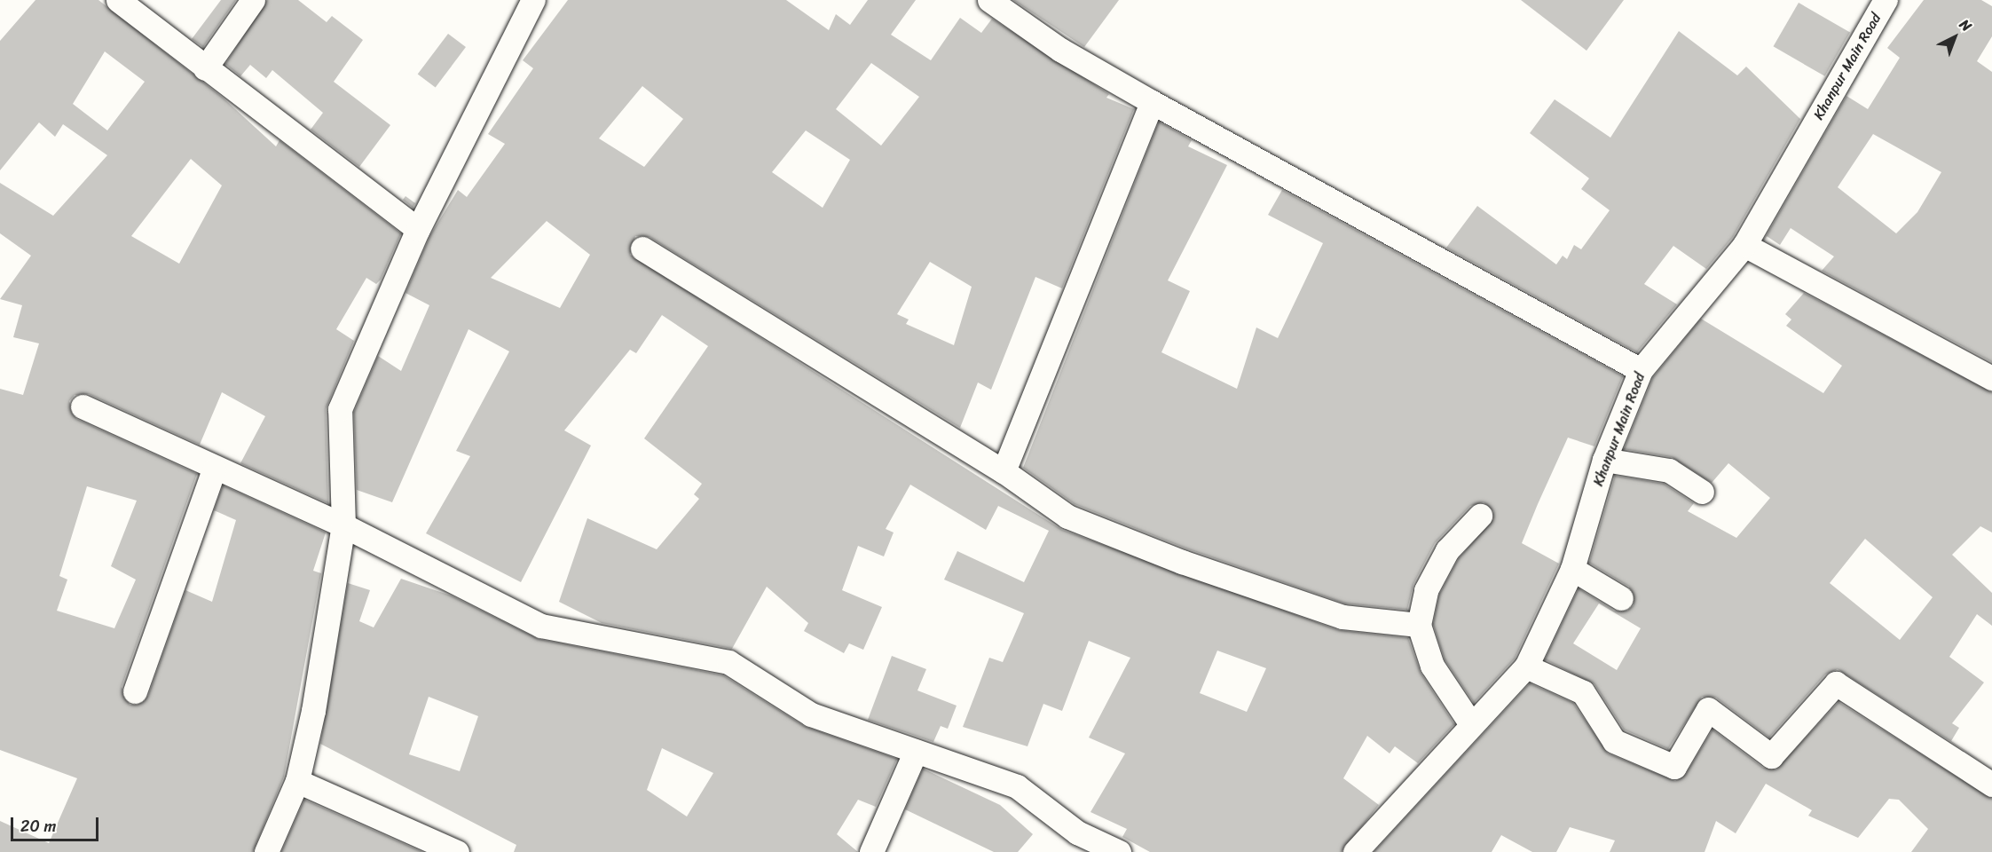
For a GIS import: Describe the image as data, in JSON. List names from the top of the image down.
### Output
{
  "streets": {
    "street": ["Khanpur Main Road"]
  },
  "scale_bar": "20 m",
  "north": "top right"
}
